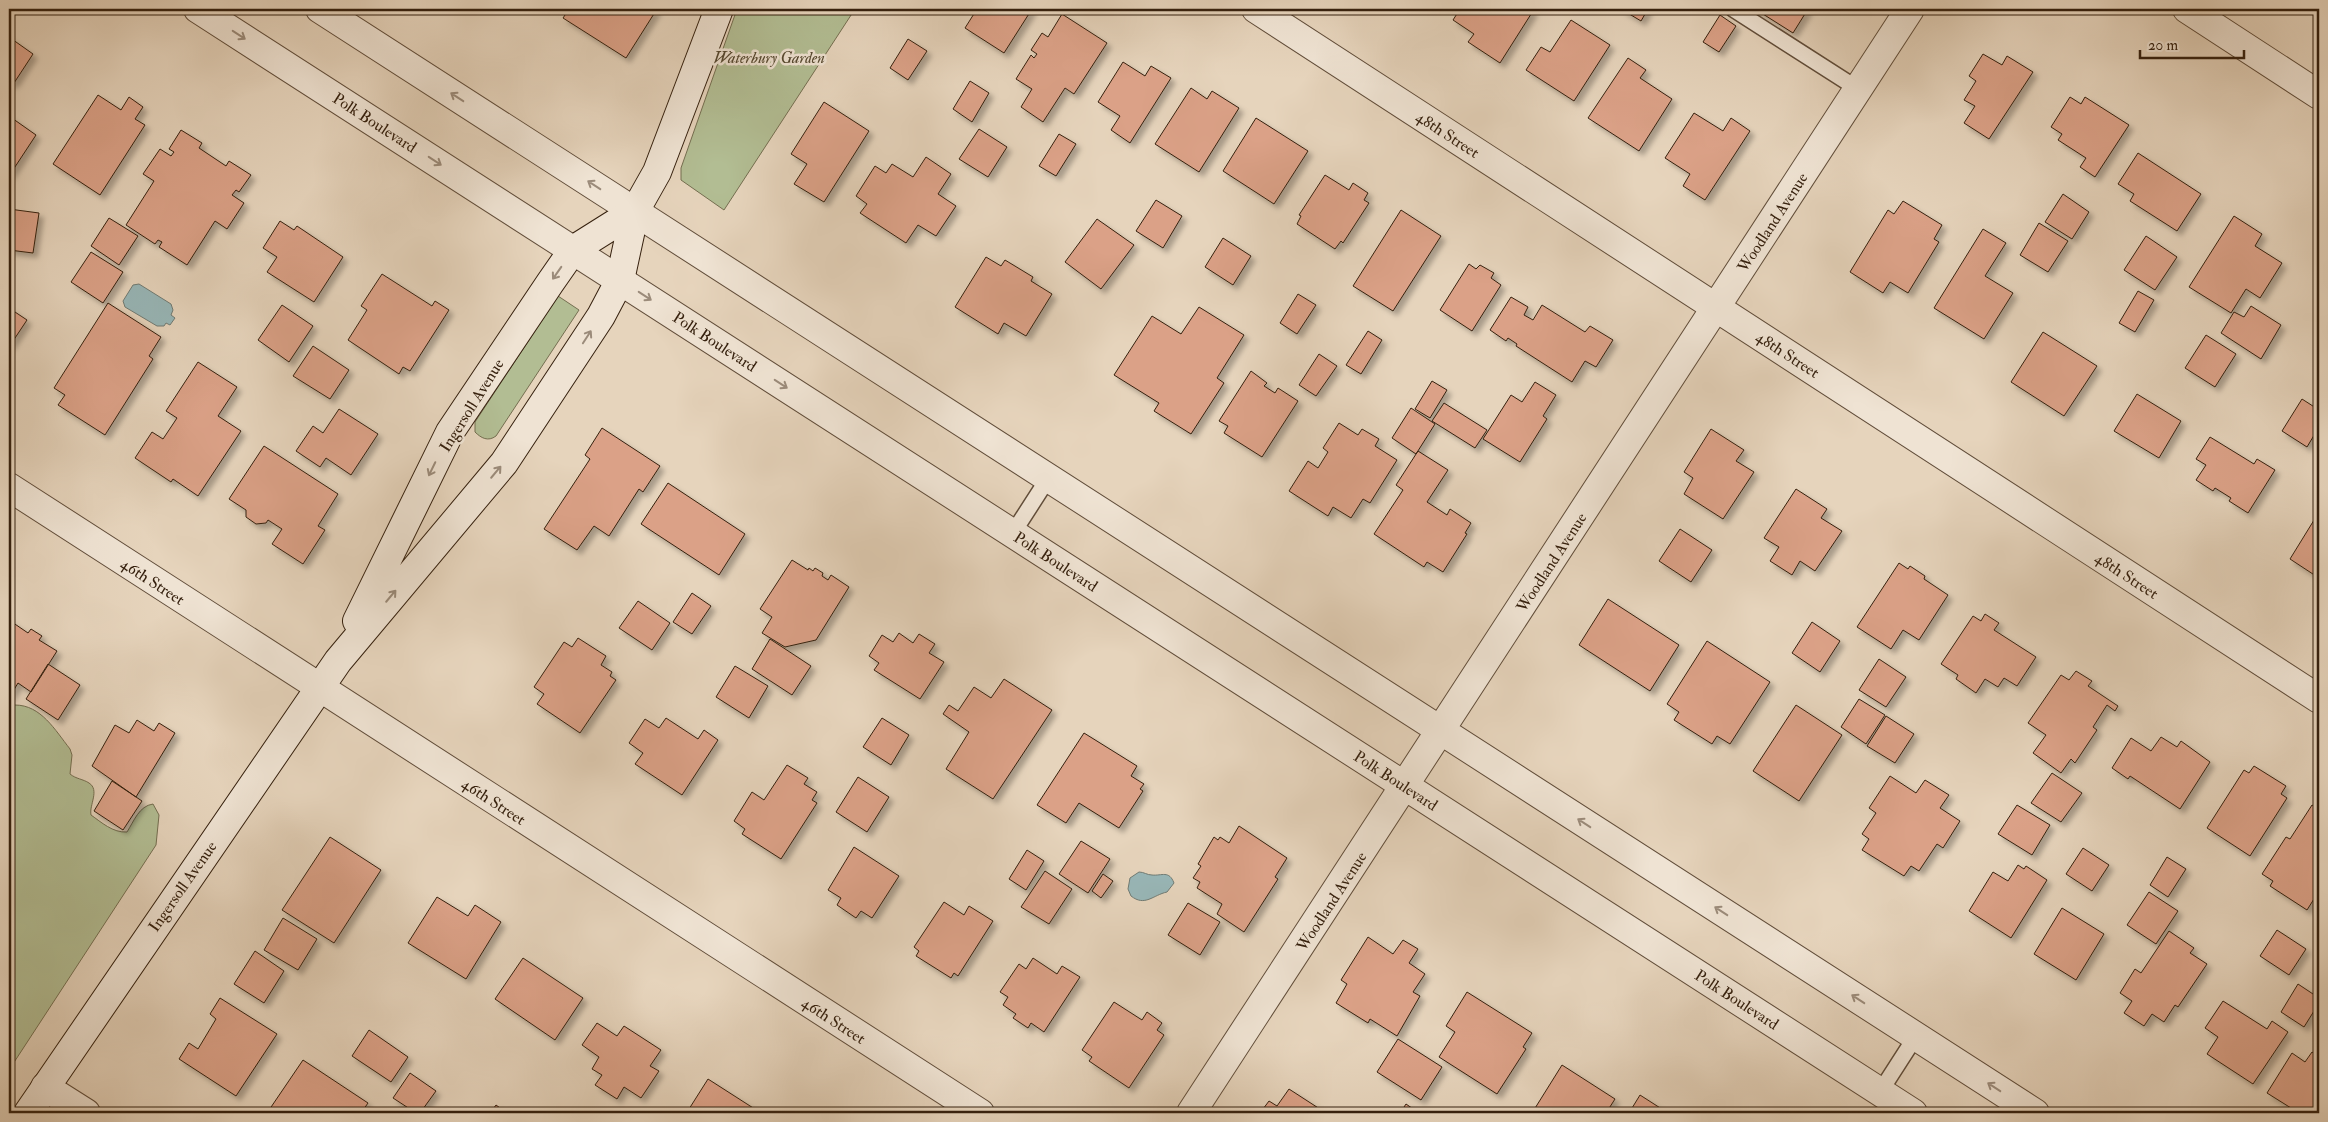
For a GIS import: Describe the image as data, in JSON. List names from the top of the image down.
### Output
{
  "streets": {
    "street": [
      "Polk Boulevard",
      "48th Street",
      "Woodland Avenue",
      "Ingersoll Avenue",
      "46th Street"
    ]
  },
  "crossings": [
    ["Polk Boulevard", "Woodland Avenue"],
    ["Polk Boulevard", "Ingersoll Avenue"],
    ["48th Street", "Woodland Avenue"],
    ["Ingersoll Avenue", "46th Street"]
  ],
  "parks": ["Waterbury Garden"],
  "scale_bar": "20 m"
}
